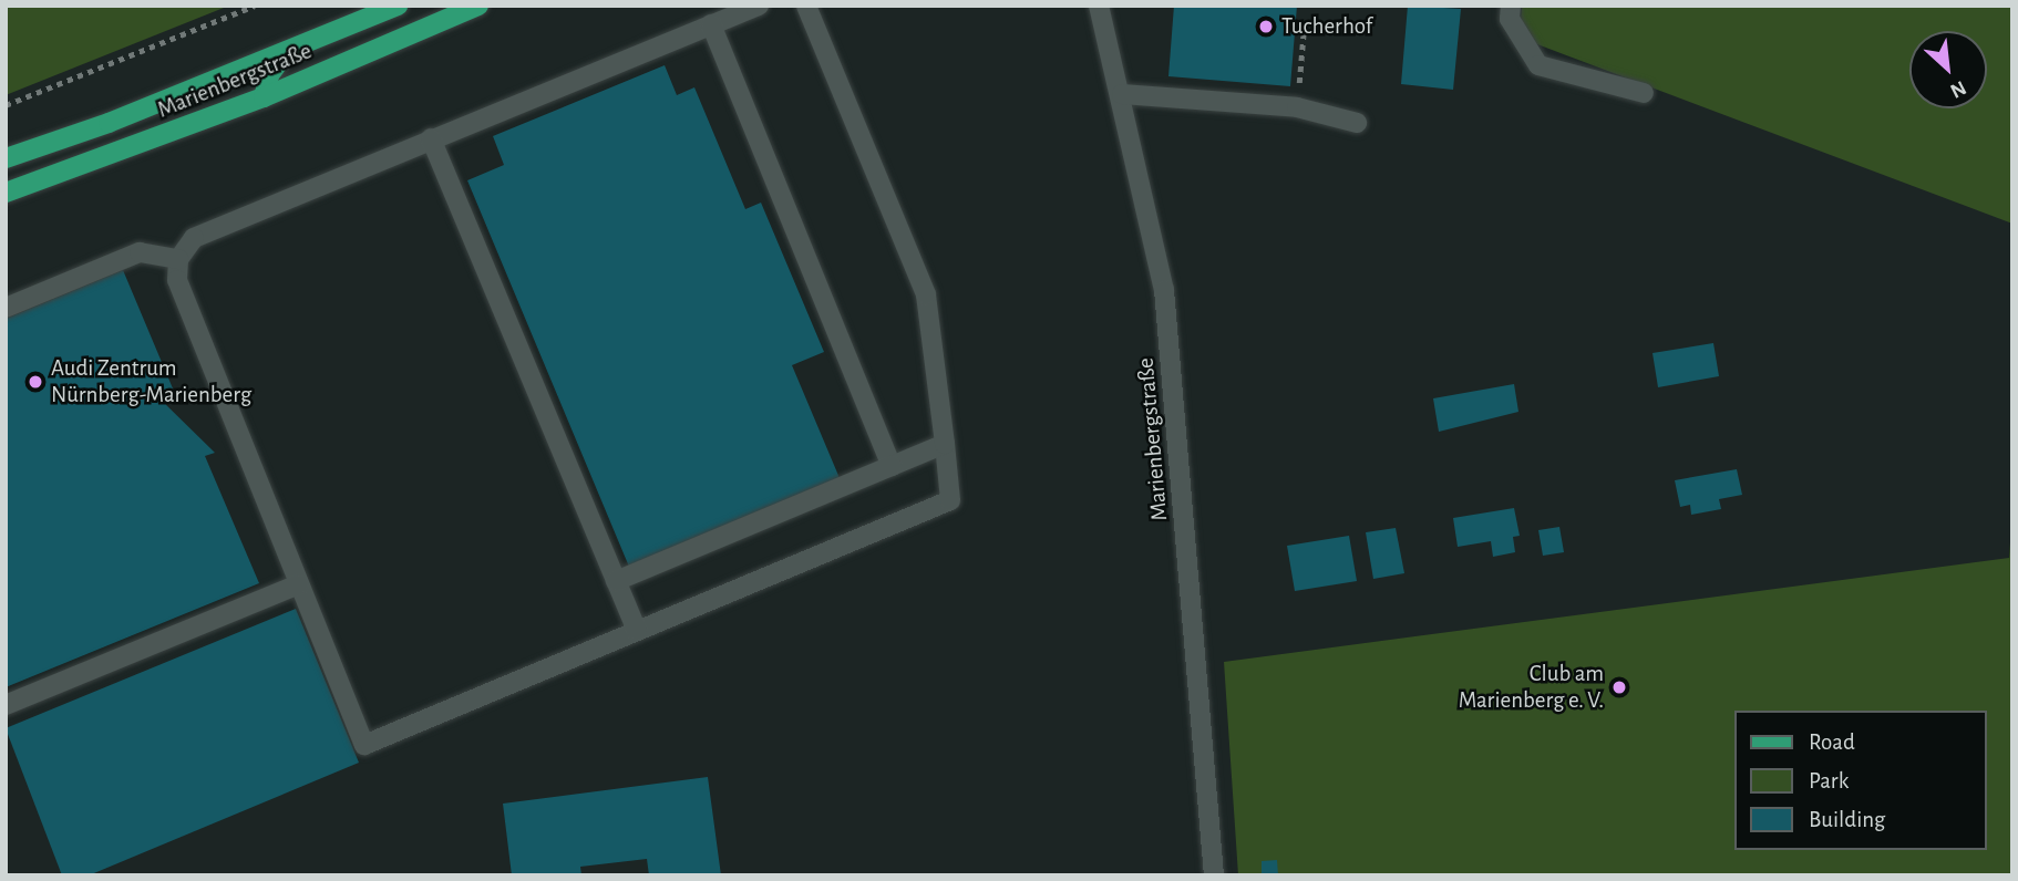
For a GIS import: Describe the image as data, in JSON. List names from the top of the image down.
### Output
{
  "streets": {
    "main road": ["Marienbergstraße"]
  },
  "places": ["Tucherhof", "Audi Zentrum Nürnberg-Marienberg", "Club am Marienberg e. V."],
  "legend": ["Road", "Park", "Building"],
  "north": "bottom right"
}
